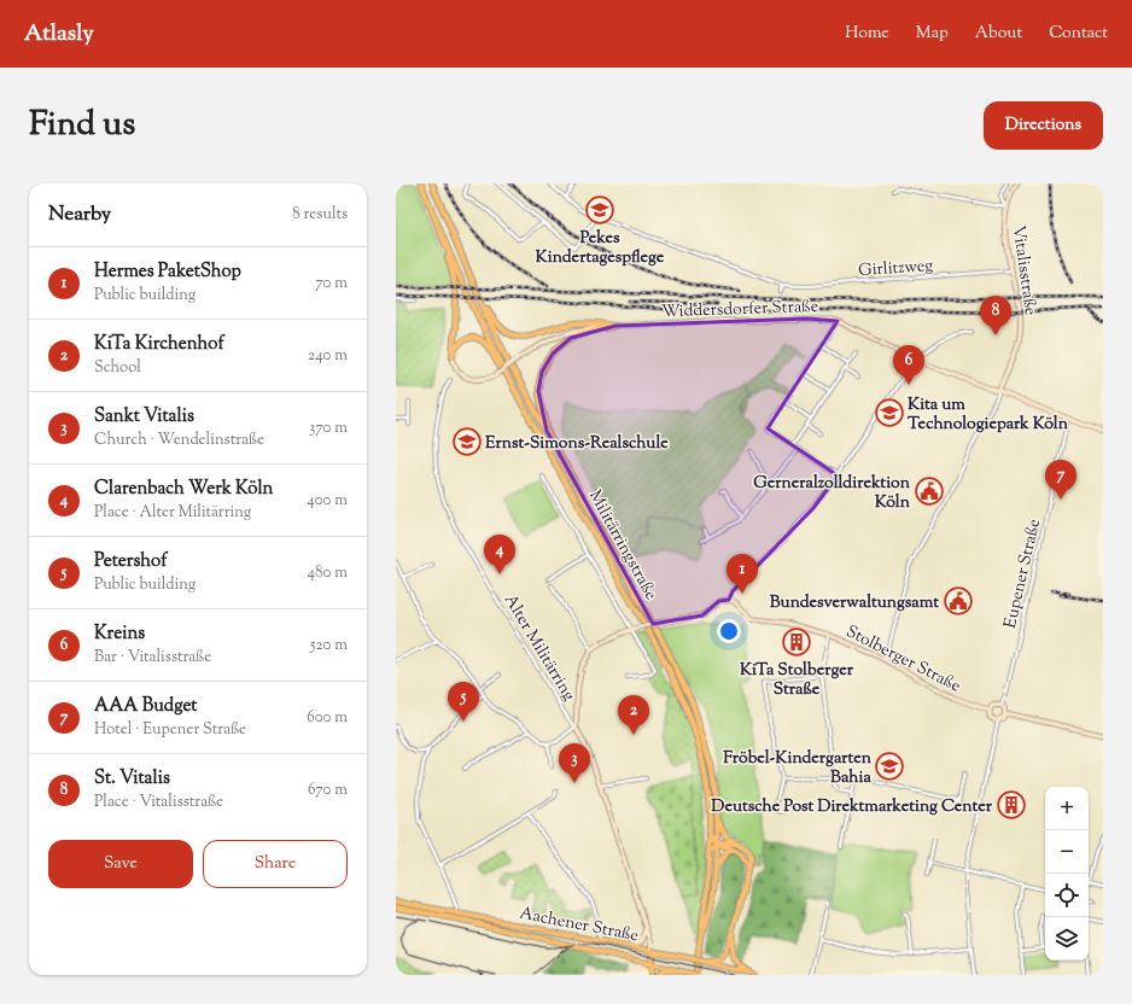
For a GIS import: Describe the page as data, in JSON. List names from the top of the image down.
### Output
{
  "streets": {
    "highway": ["Militärringstraße"],
    "main road": ["Aachener Straße"],
    "street": [
      "Girlitzweg",
      "Vitalisstraße",
      "Widdersdorfer Straße",
      "Eupener Straße",
      "Alter Militärring",
      "Stolberger Straße"
    ]
  },
  "crossings": [
    ["Girlitzweg", "Vitalisstraße"],
    ["Vitalisstraße", "Widdersdorfer Straße"],
    ["Widdersdorfer Straße", "Eupener Straße"],
    ["Militärringstraße", "Aachener Straße"],
    ["Eupener Straße", "Stolberger Straße"],
    ["Alter Militärring", "Aachener Straße"]
  ],
  "places": {
    "school or university": [
      "Pekes Kindertagespflege",
      "Kita um Technologiepark Köln",
      "Ernst-Simons-Realschule",
      "Fröbel-Kindergarten Bahia"
    ],
    "public building": ["Gerneralzolldirektion Köln", "Bundesverwaltungsamt"],
    "building": ["KiTa Stolberger Straße", "Deutsche Post Direktmarketing Center"]
  },
  "page": {
    "header": "Atlasly",
    "nav": [
      "Home",
      "Map",
      "About",
      "Contact"
    ],
    "title": "Find us",
    "buttons": [
      "Directions",
      ["Save", "Share"]
    ],
    "heading": ["Nearby", "8 results"],
    "list": [
      {
        "mark": "1",
        "name": "Hermes PaketShop",
        "note": "Public building",
        "value": "70 m"
      },
      {
        "mark": "2",
        "name": "KiTa Kirchenhof",
        "note": "School",
        "value": "240 m"
      },
      {
        "mark": "3",
        "name": "Sankt Vitalis",
        "note": "Church · Wendelinstraße",
        "value": "370 m"
      },
      {
        "mark": "4",
        "name": "Clarenbach Werk Köln",
        "note": "Place · Alter Militärring",
        "value": "400 m"
      },
      {
        "mark": "5",
        "name": "Petershof",
        "note": "Public building",
        "value": "480 m"
      },
      {
        "mark": "6",
        "name": "Kreins",
        "note": "Bar · Vitalisstraße",
        "value": "520 m"
      },
      {
        "mark": "7",
        "name": "AAA Budget",
        "note": "Hotel · Eupener Straße",
        "value": "600 m"
      },
      {
        "mark": "8",
        "name": "St. Vitalis",
        "note": "Place · Vitalisstraße",
        "value": "670 m"
      }
    ],
    "pins": [
      "8",
      "6",
      "7",
      "4",
      "1",
      "5",
      "2",
      "3"
    ],
    "map_buttons": ["+", "−"]
  }
}
